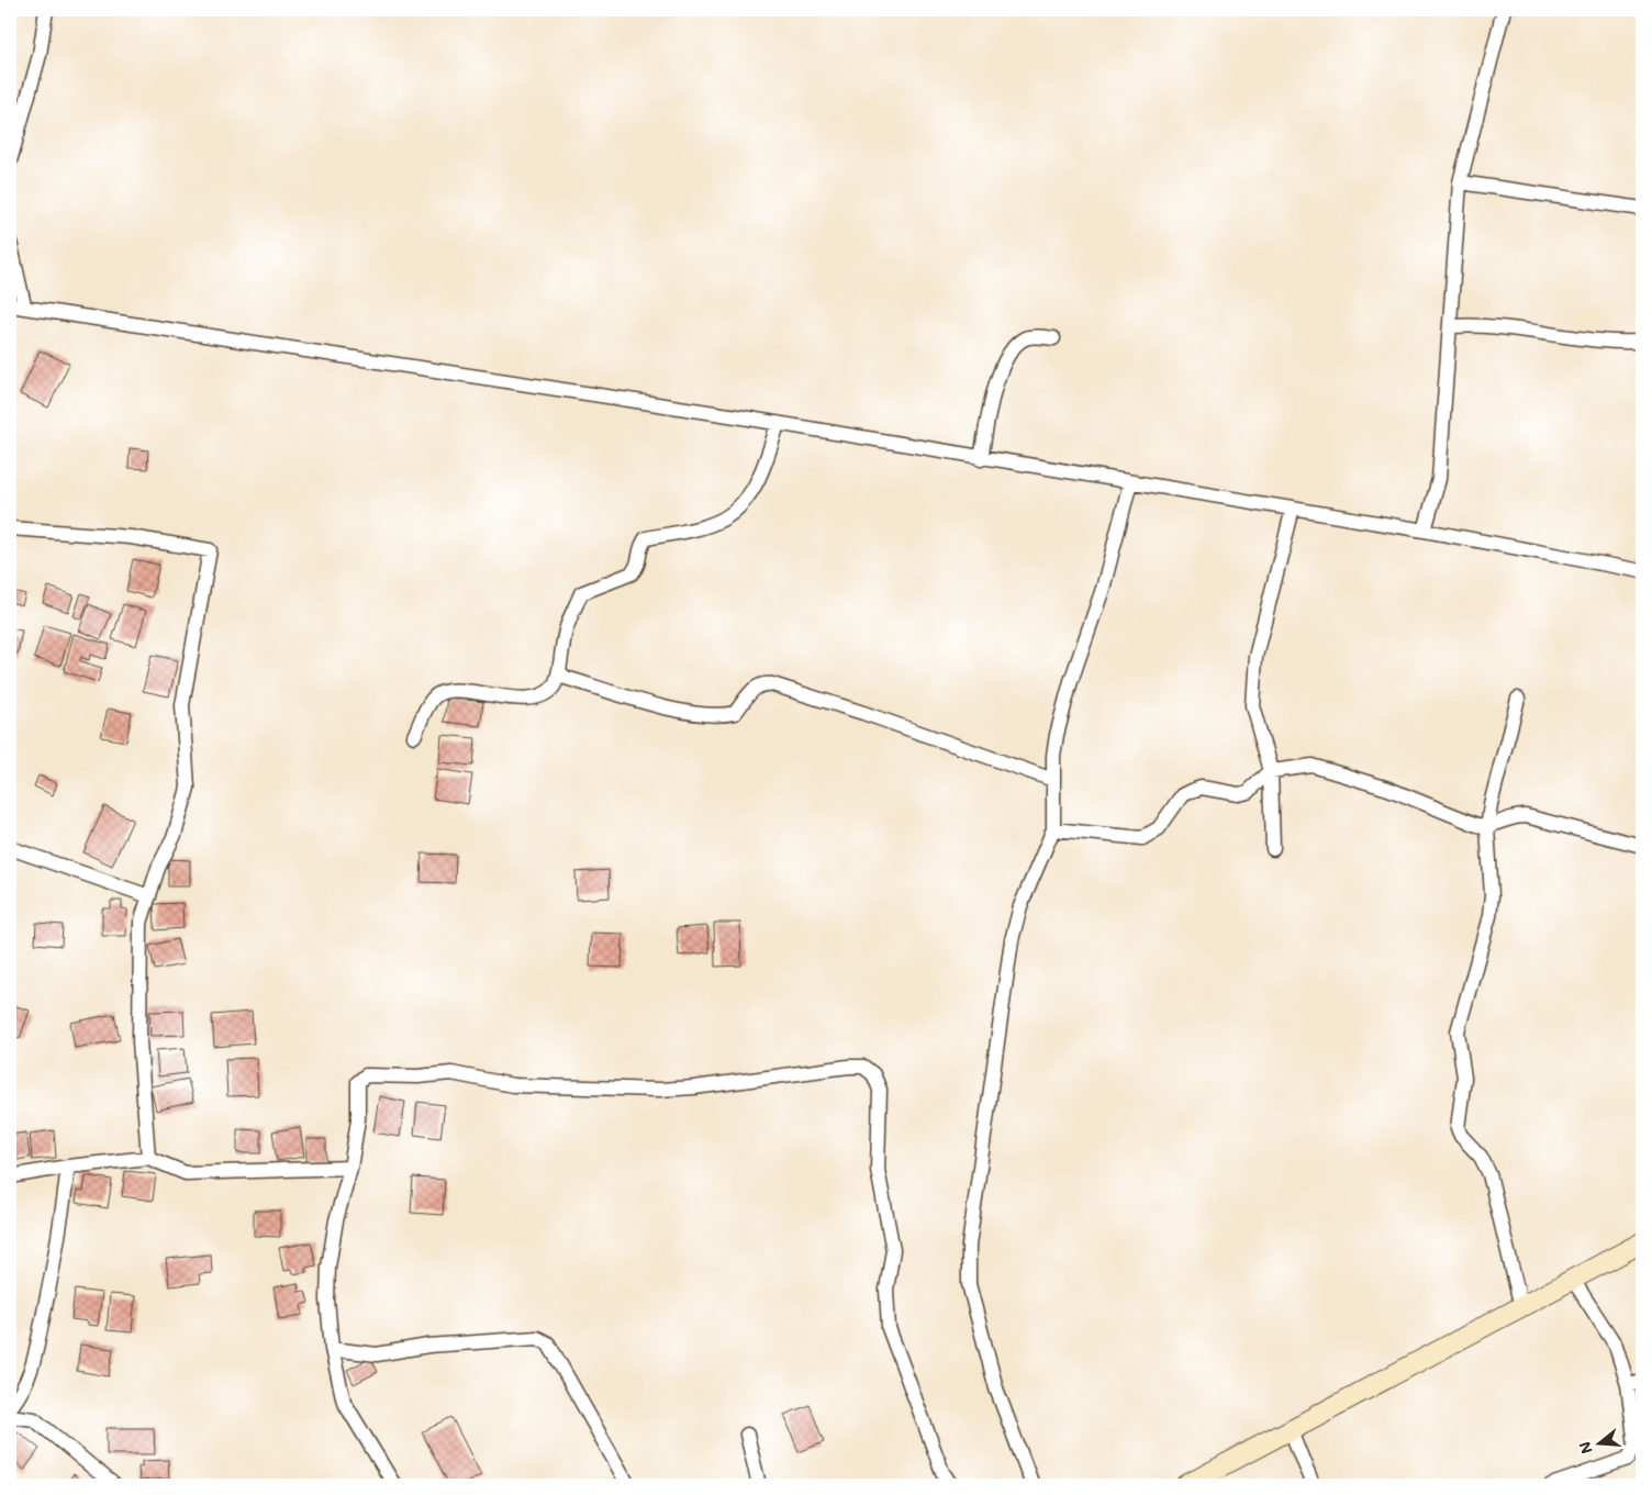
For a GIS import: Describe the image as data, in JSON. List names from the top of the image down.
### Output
{
  "north": "left"
}
